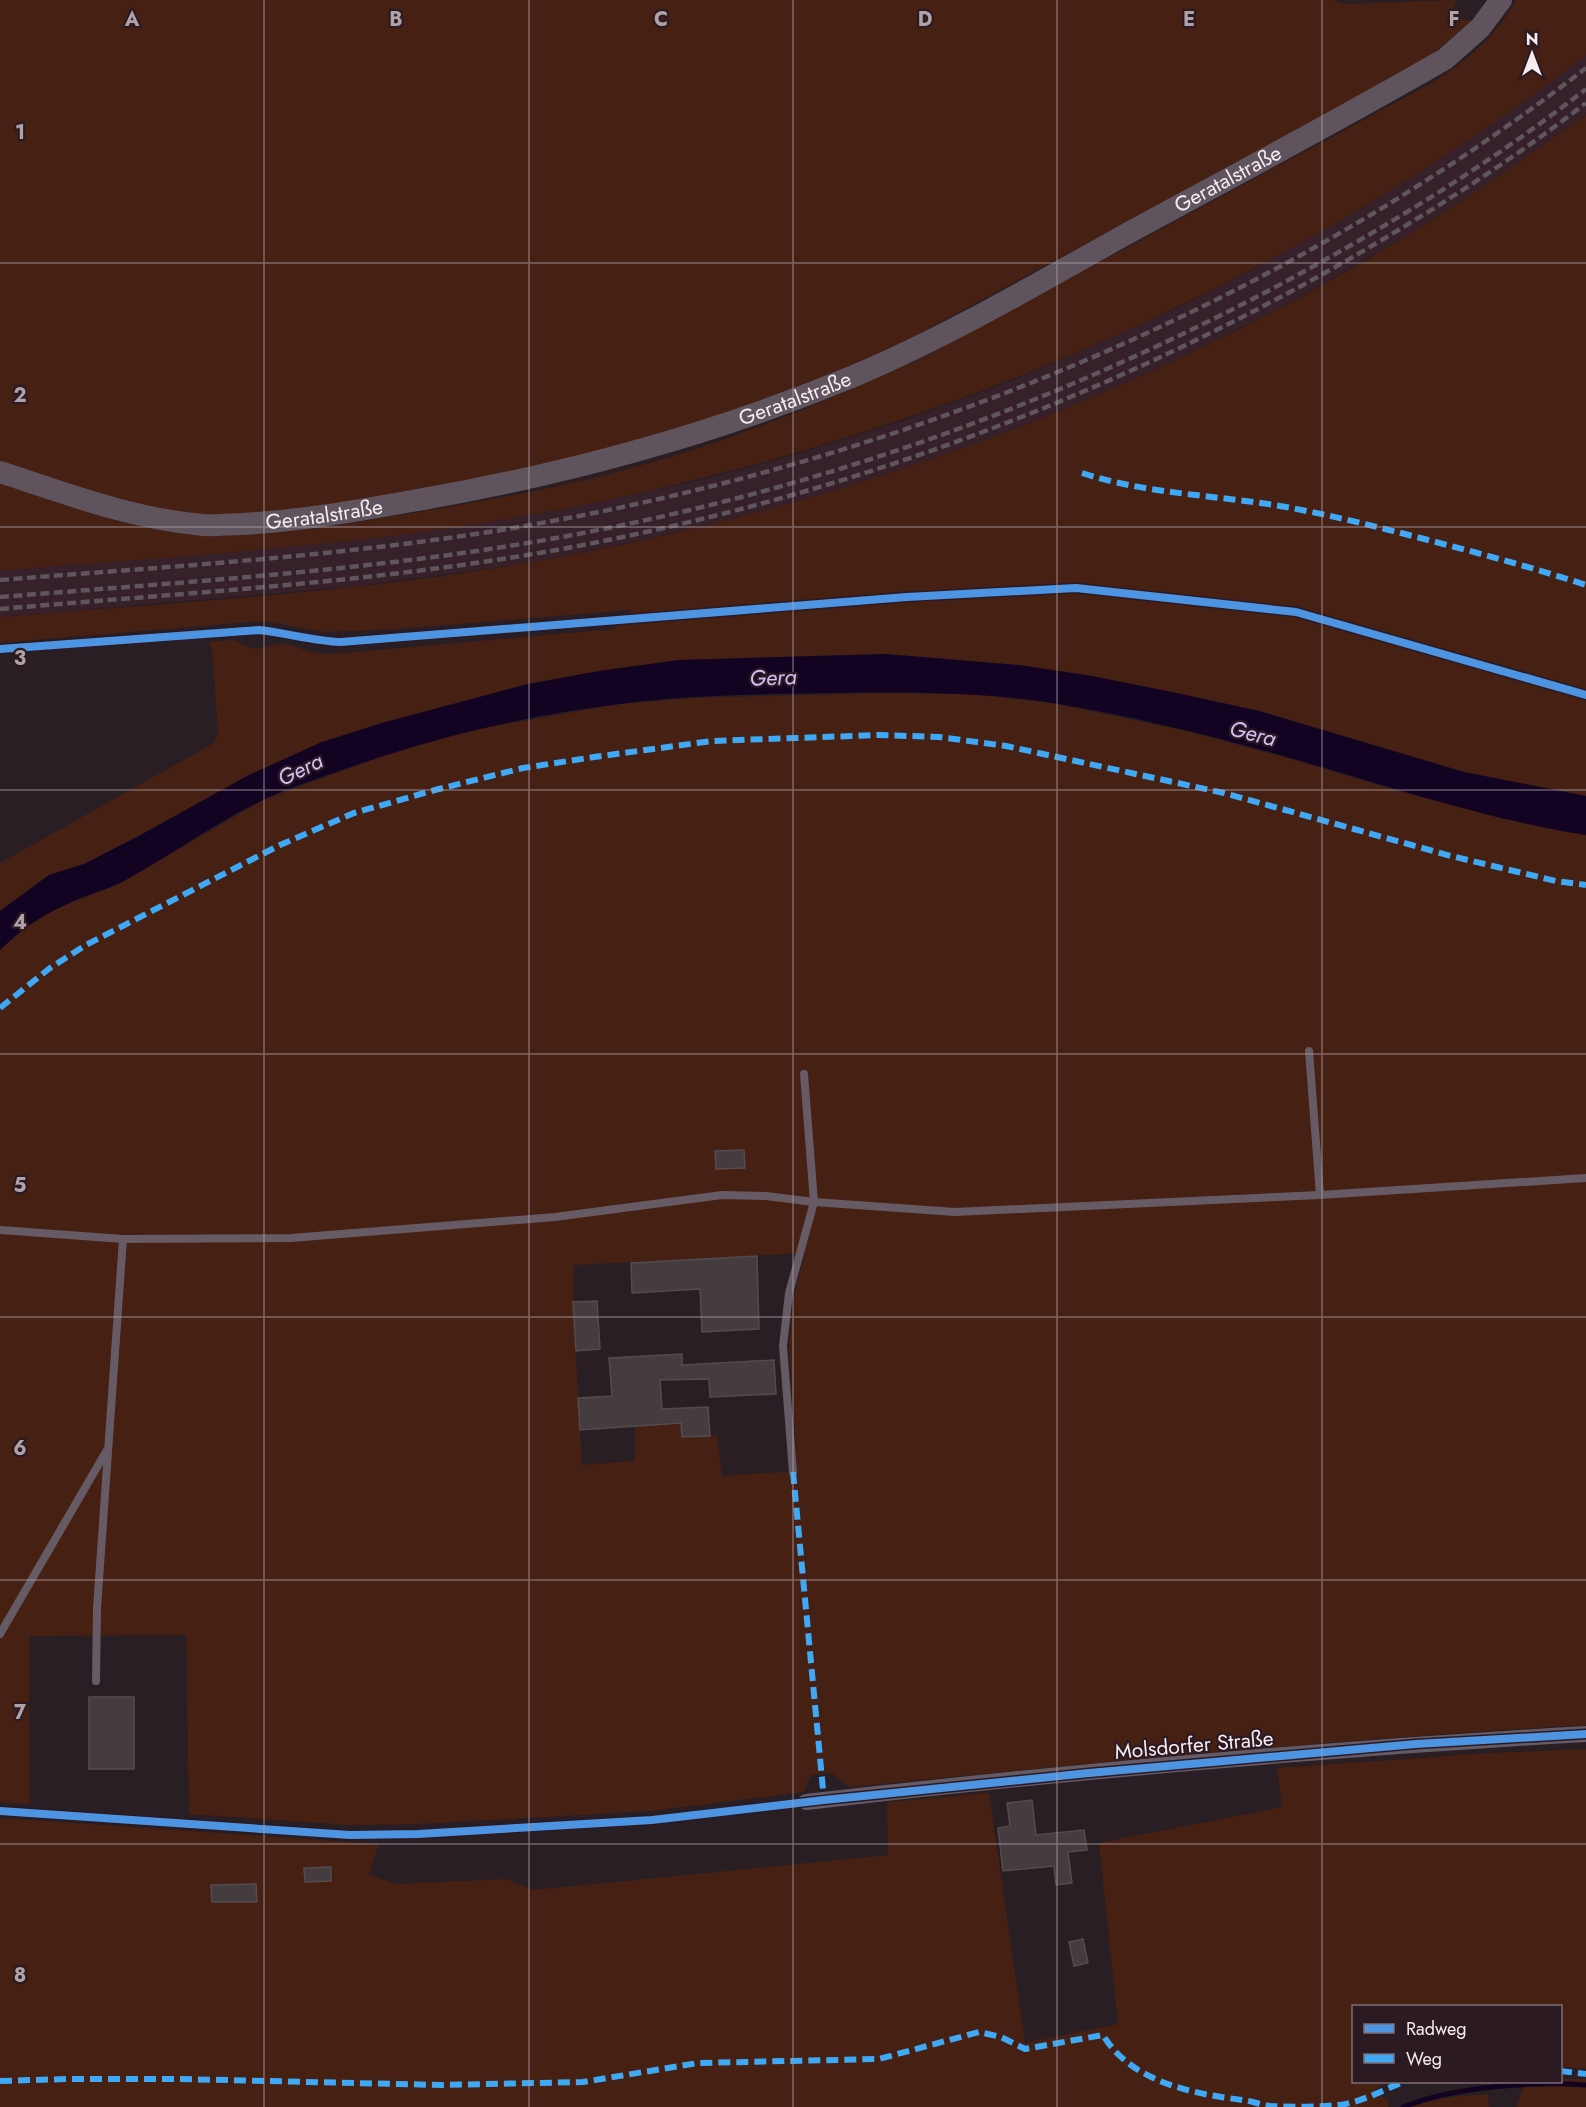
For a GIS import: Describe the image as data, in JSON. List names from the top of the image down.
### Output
{
  "streets": {
    "street": ["Geratalstraße", "Molsdorfer Straße"]
  },
  "water": ["Gera"],
  "legend": ["Radweg", "Weg"],
  "north": "top",
  "grid": {
    "columns": [
      "A",
      "B",
      "C",
      "D",
      "E",
      "F"
    ],
    "rows": [
      "1",
      "2",
      "3",
      "4",
      "5",
      "6",
      "7",
      "8"
    ]
  }
}
